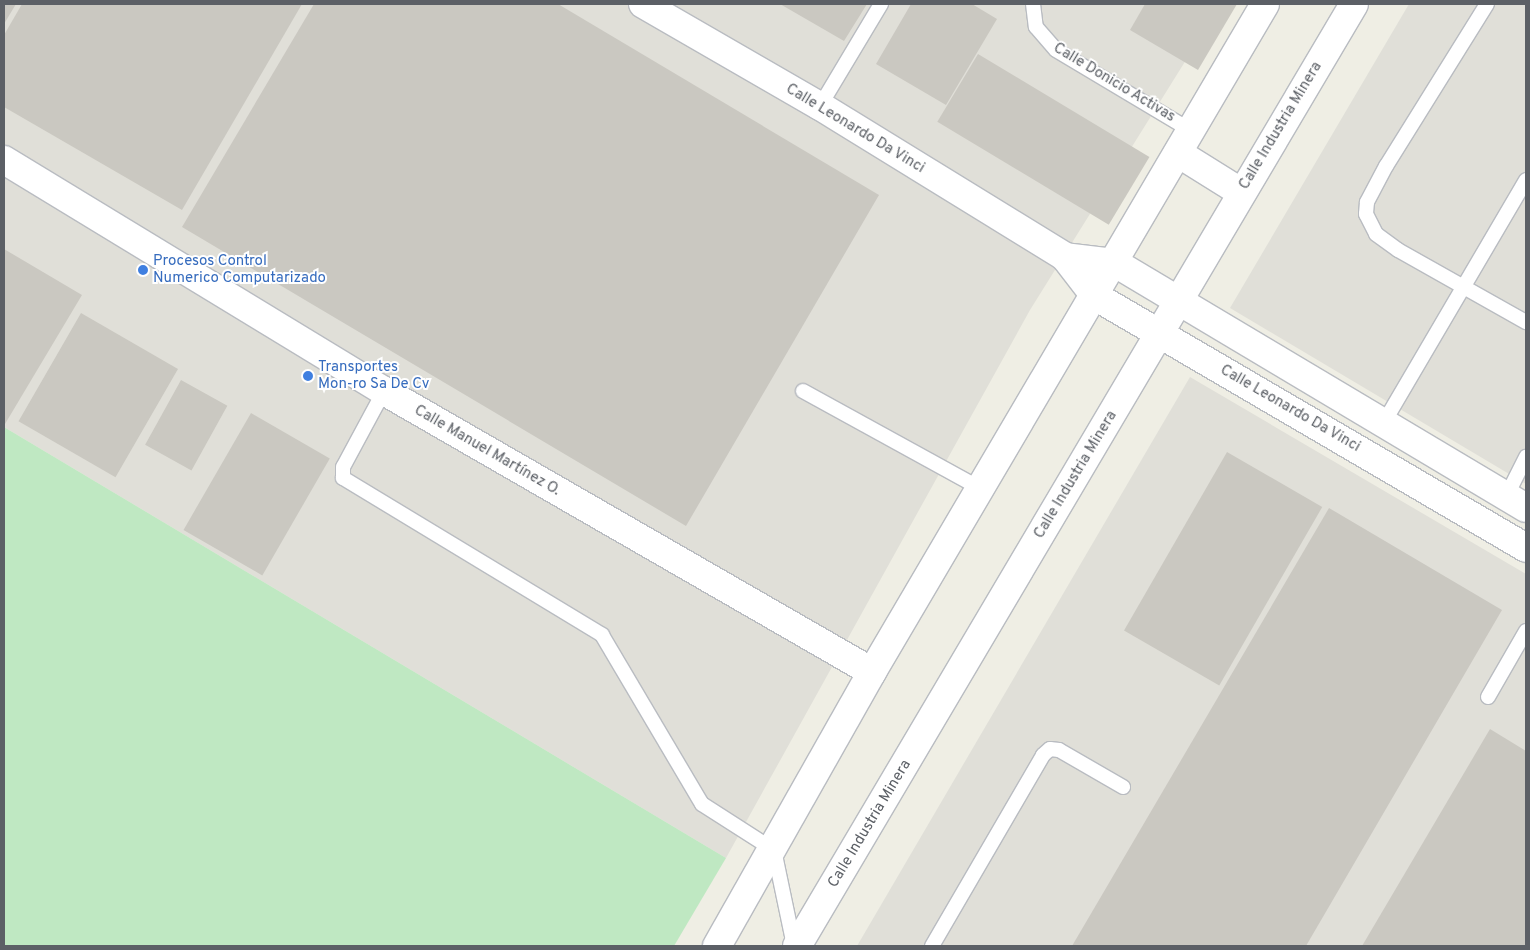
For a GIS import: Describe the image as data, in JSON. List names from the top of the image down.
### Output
{
  "streets": {
    "main road": ["Calle Industria Minera", "Calle Leonardo Da Vinci", "Calle Manuel Martínez O."],
    "lane": ["Calle Donicio Activas"]
  },
  "crossings": [
    ["Calle Industria Minera", "Calle Leonardo Da Vinci"]
  ],
  "places": ["Procesos Control Numerico Computarizado", "Transportes Mon-ro Sa De Cv"]
}
